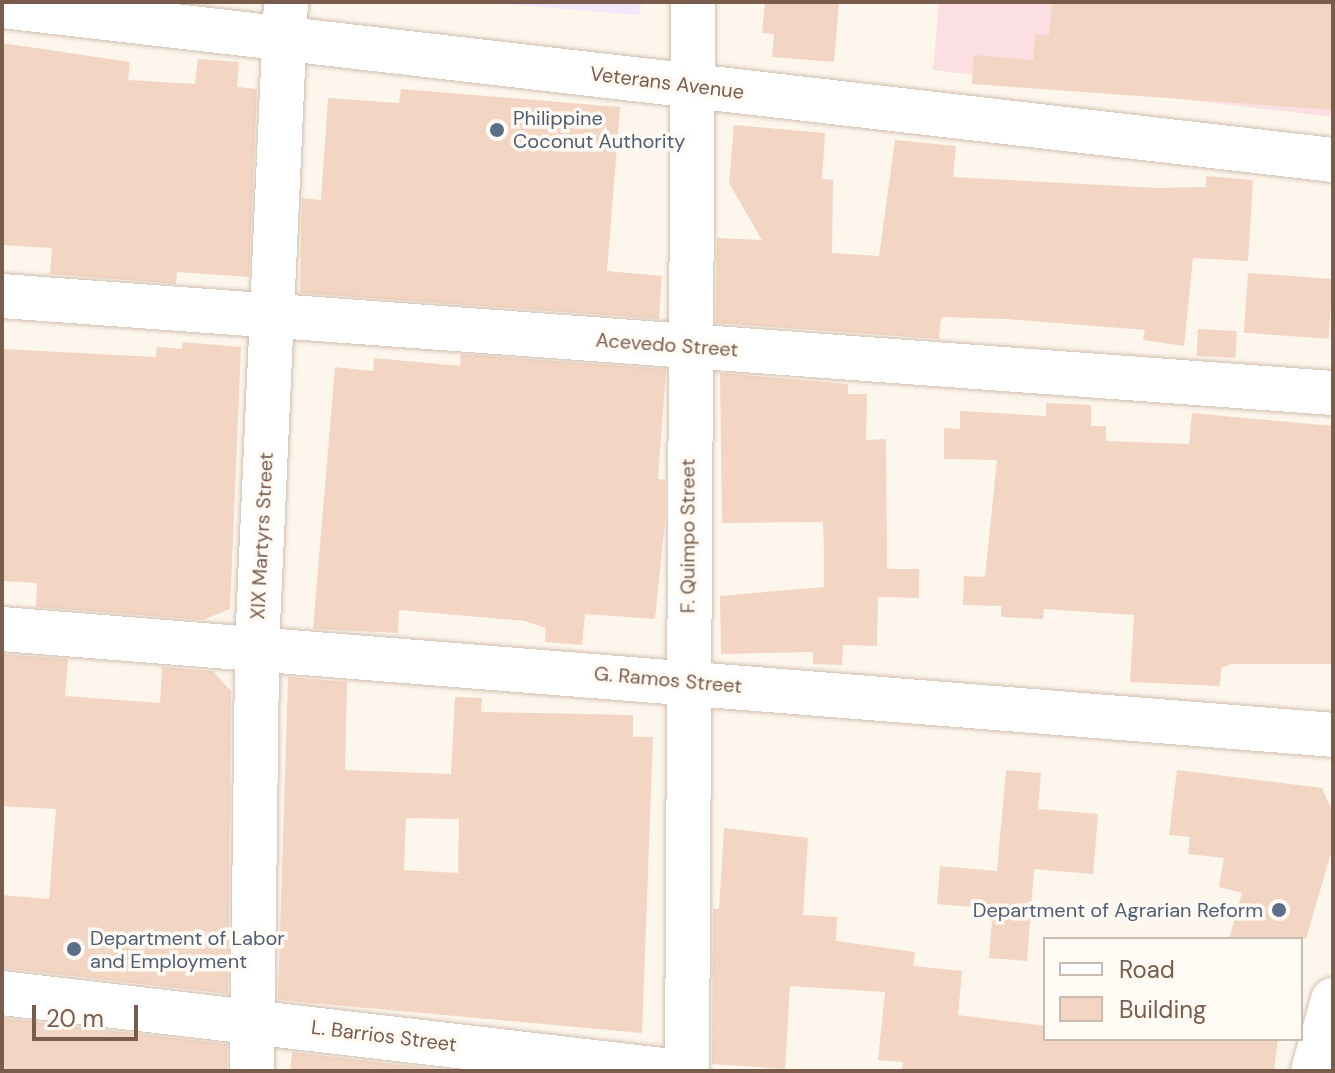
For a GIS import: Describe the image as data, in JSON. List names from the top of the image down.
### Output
{
  "streets": {
    "street": [
      "Veterans Avenue",
      "Acevedo Street",
      "XIX Martyrs Street",
      "F. Quimpo Street",
      "G. Ramos Street",
      "L. Barrios Street"
    ]
  },
  "crossings": [
    ["Veterans Avenue", "XIX Martyrs Street"],
    ["Veterans Avenue", "F. Quimpo Street"],
    ["Acevedo Street", "XIX Martyrs Street"],
    ["Acevedo Street", "F. Quimpo Street"],
    ["XIX Martyrs Street", "G. Ramos Street"],
    ["XIX Martyrs Street", "L. Barrios Street"],
    ["F. Quimpo Street", "G. Ramos Street"]
  ],
  "places": ["Philippine Coconut Authority", "Department of Agrarian Reform", "Department of Labor and Employment"],
  "legend": ["Road", "Building"],
  "scale_bar": "20 m"
}
